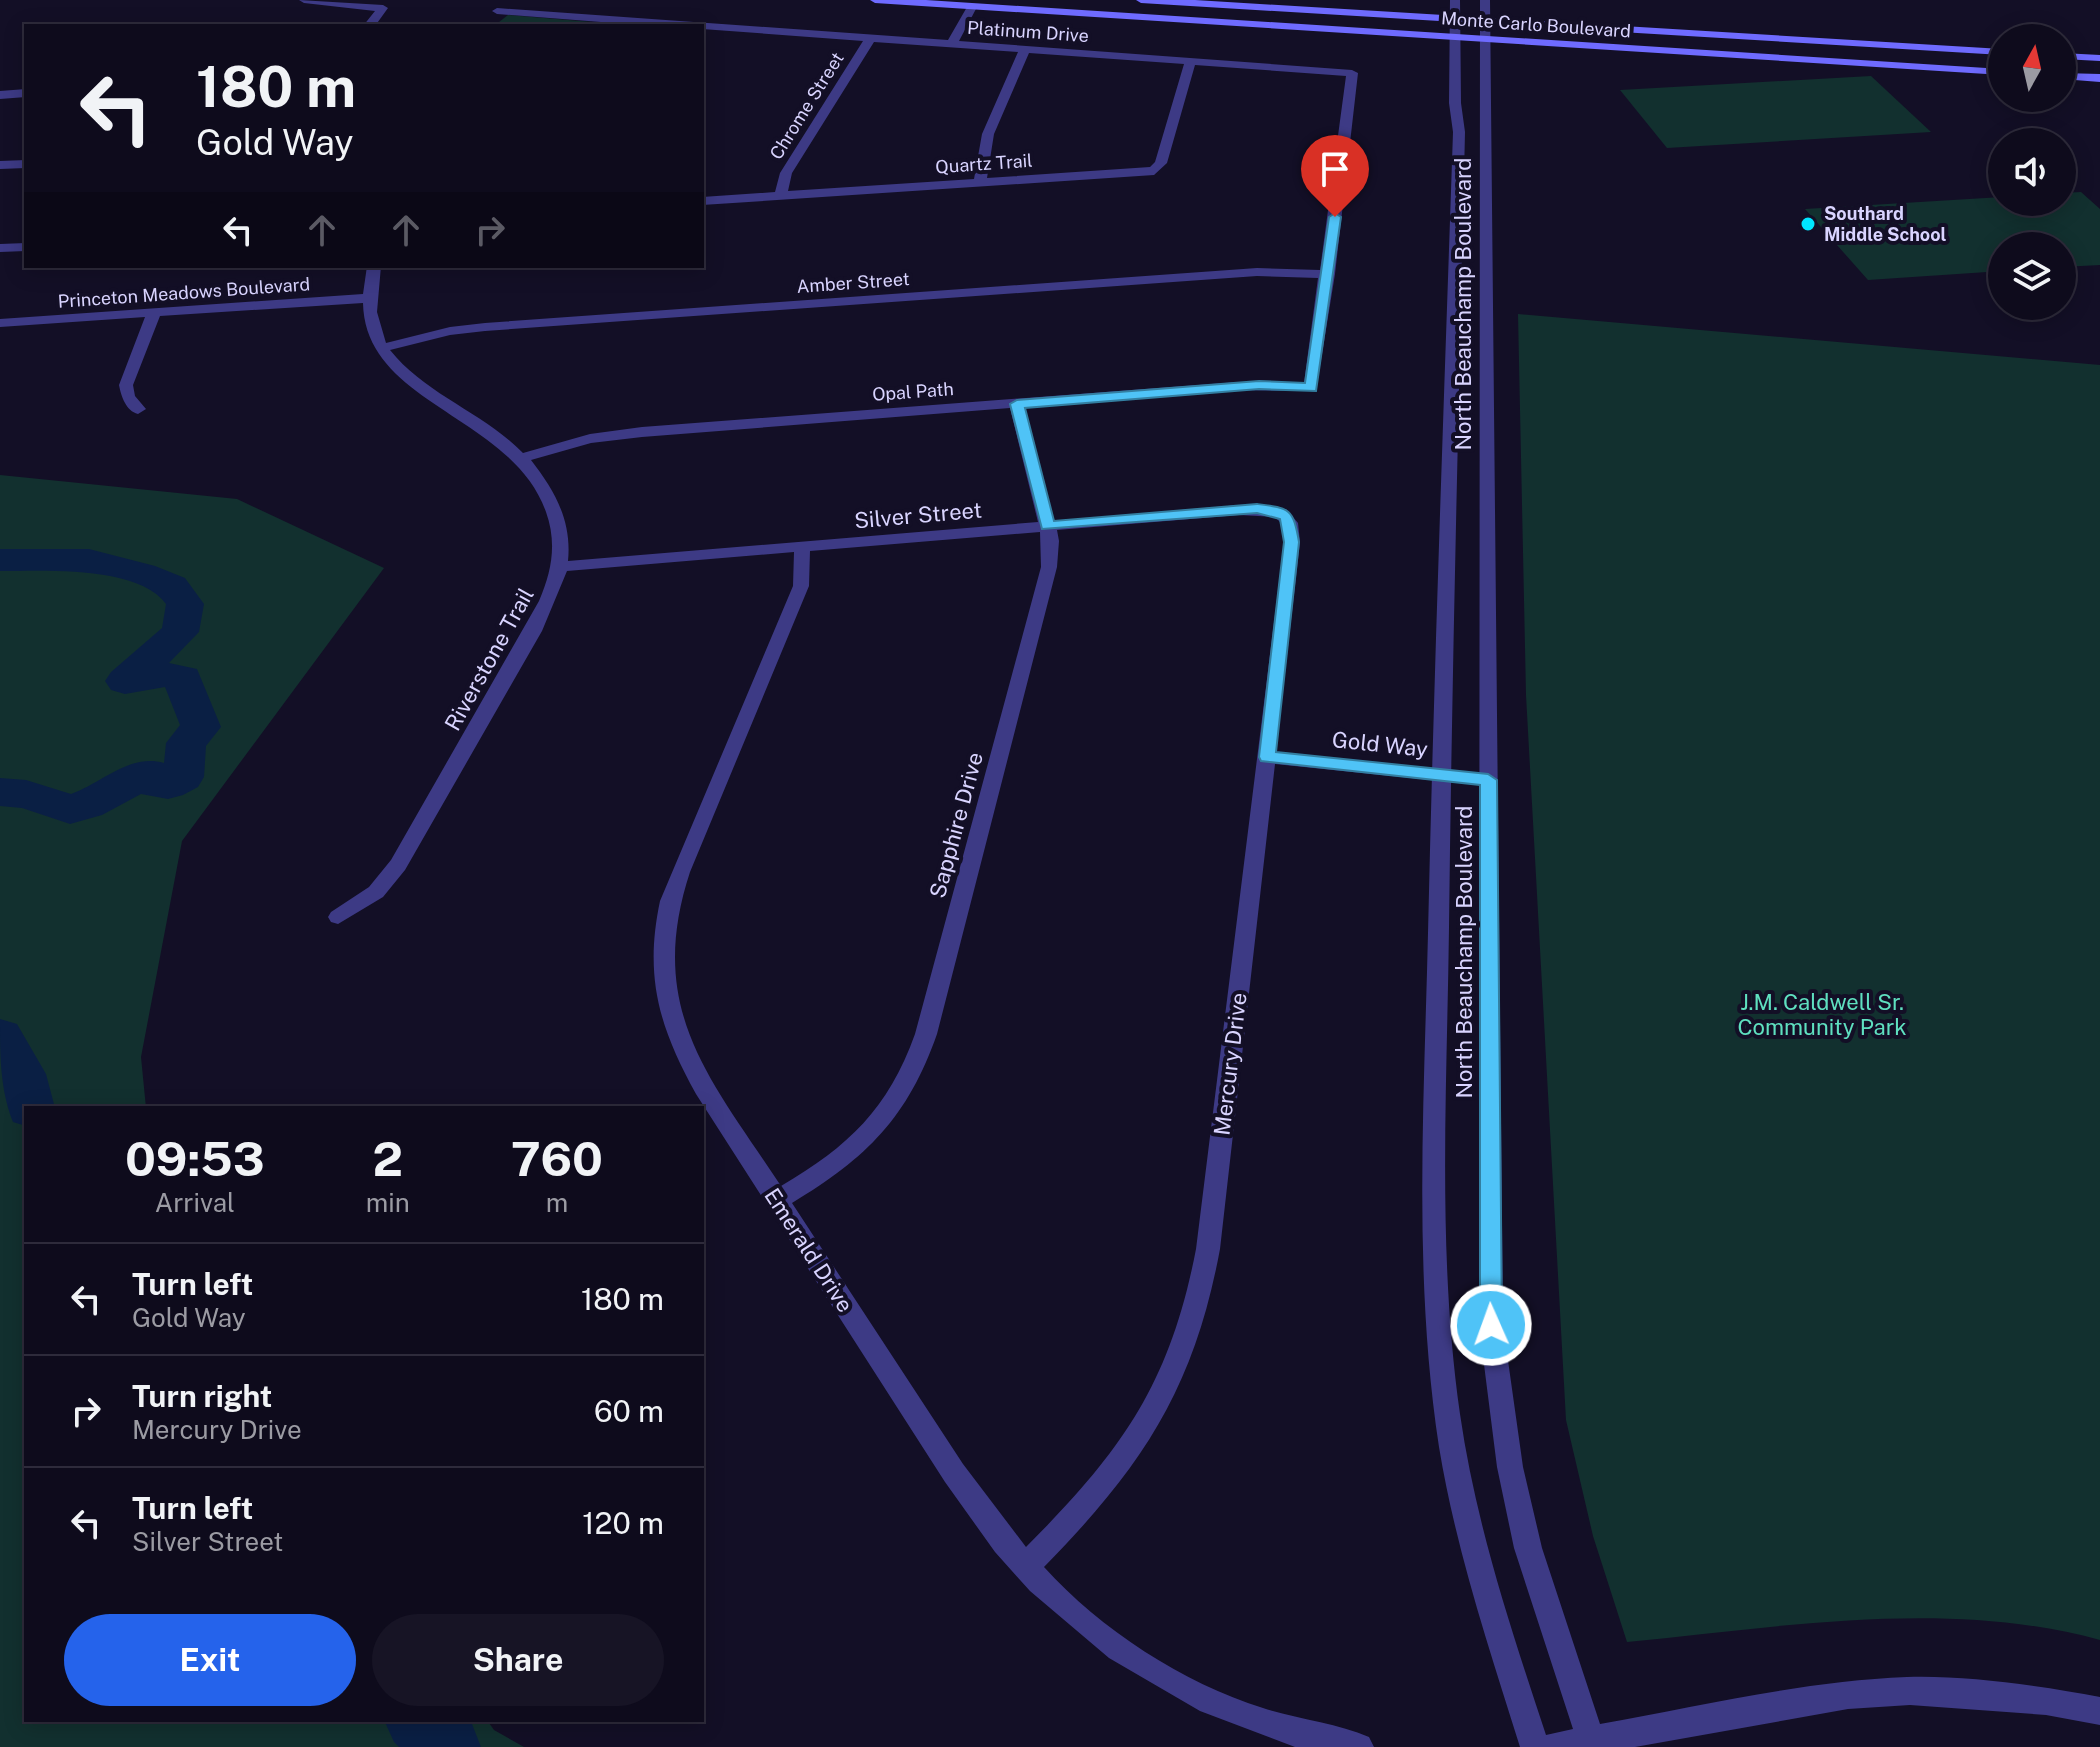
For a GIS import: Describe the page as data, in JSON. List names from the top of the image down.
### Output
{
  "streets": {
    "main road": ["Monte Carlo Boulevard"],
    "street": [
      "Platinum Drive",
      "Chrome Street",
      "Quartz Trail",
      "Amber Street",
      "Princeton Meadows Boulevard",
      "North Beauchamp Boulevard",
      "Opal Path",
      "Silver Street",
      "Riverstone Trail",
      "Gold Way",
      "Sapphire Drive",
      "Mercury Drive",
      "Emerald Drive"
    ]
  },
  "crossings": [
    ["Monte Carlo Boulevard", "North Beauchamp Boulevard"],
    ["Platinum Drive", "Chrome Street"],
    ["Platinum Drive", "Quartz Trail"],
    ["Platinum Drive", "Amber Street"],
    ["Platinum Drive", "Opal Path"],
    ["Chrome Street", "Quartz Trail"],
    ["Amber Street", "Opal Path"],
    ["Amber Street", "Riverstone Trail"],
    ["Princeton Meadows Boulevard", "Riverstone Trail"],
    ["North Beauchamp Boulevard", "Gold Way"],
    ["Opal Path", "Riverstone Trail"],
    ["Opal Path", "Sapphire Drive"],
    ["Silver Street", "Riverstone Trail"],
    ["Silver Street", "Sapphire Drive"],
    ["Silver Street", "Mercury Drive"],
    ["Silver Street", "Emerald Drive"],
    ["Gold Way", "Mercury Drive"],
    ["Sapphire Drive", "Emerald Drive"],
    ["Mercury Drive", "Emerald Drive"]
  ],
  "parks": ["J.M. Caldwell Sr. Community Park"],
  "places": ["Southard Middle School"],
  "north": "top",
  "page": {
    "turn": ["180 m", "Gold Way"],
    "eta": [
      "09:53",
      "Arrival",
      "2",
      "min",
      "760",
      "m"
    ],
    "list": [
      {
        "name": "Turn left",
        "note": "Gold Way",
        "value": "180 m"
      },
      {
        "name": "Turn right",
        "note": "Mercury Drive",
        "value": "60 m"
      },
      {
        "name": "Turn left",
        "note": "Silver Street",
        "value": "120 m"
      }
    ],
    "buttons": ["Exit", "Share"]
  }
}
